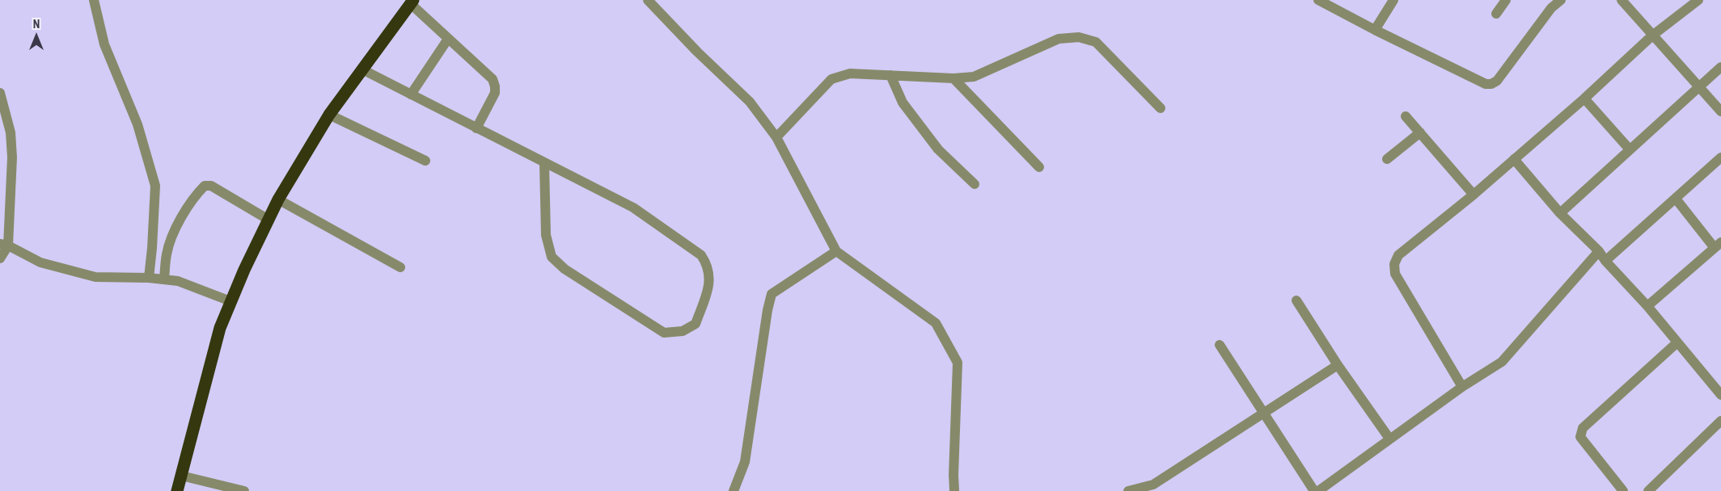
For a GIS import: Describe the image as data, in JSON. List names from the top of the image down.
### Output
{
  "north": "top"
}
